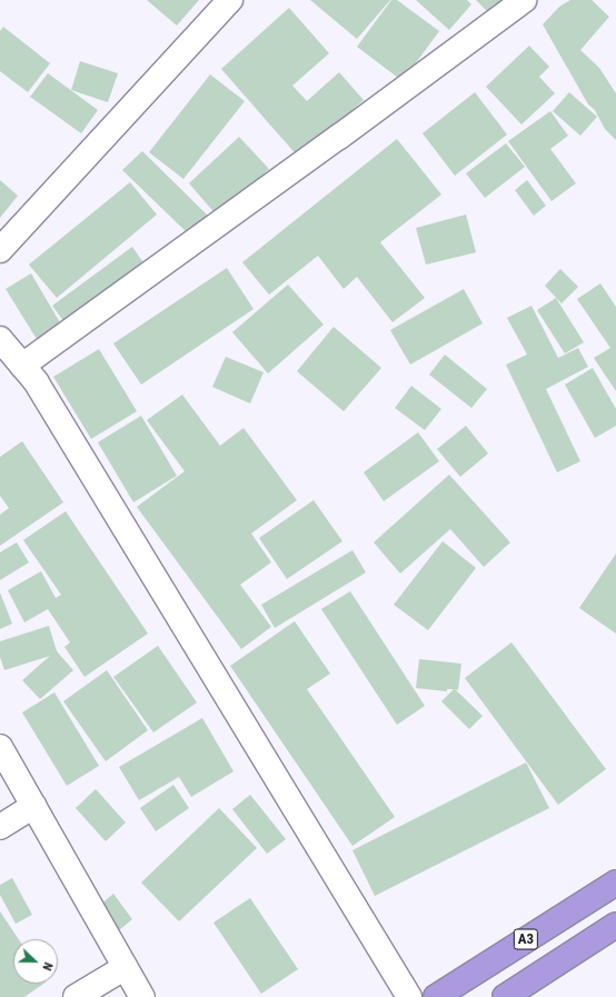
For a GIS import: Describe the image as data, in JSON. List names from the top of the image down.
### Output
{
  "streets": {
    "highway": ["A3"]
  },
  "north": "right"
}
